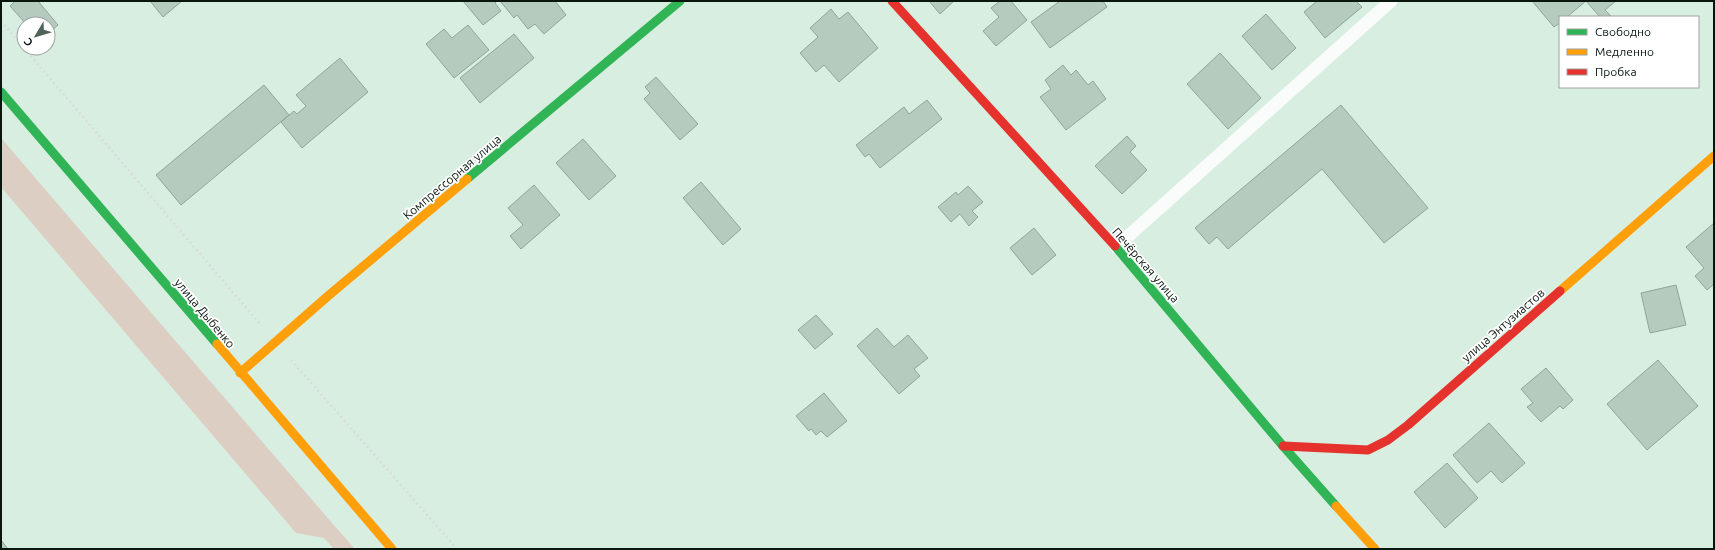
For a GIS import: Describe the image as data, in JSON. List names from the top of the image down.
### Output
{
  "streets": {
    "street": [
      "Компрессорная улица",
      "Печёрская улица",
      "улица Дыбенко",
      "улица Энтузиастов"
    ]
  },
  "crossings": [
    ["Компрессорная улица", "улица Дыбенко"],
    ["Печёрская улица", "улица Энтузиастов"]
  ],
  "legend": ["Свободно", "Медленно", "Пробка"],
  "north": "bottom left"
}
